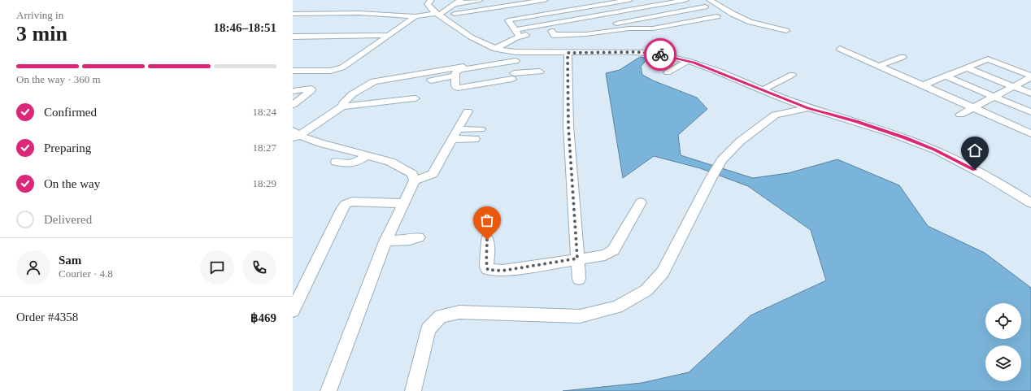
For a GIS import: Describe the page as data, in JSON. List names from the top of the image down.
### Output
{
  "page": {
    "heading": ["3 min", "Arriving in", "18:46–18:51"],
    "panel": [
      "Sam",
      "Courier · 4.8",
      "Order #4358",
      "฿469"
    ],
    "bar": "On the way · 360 m",
    "list": [
      ["Confirmed", "18:24"],
      ["Preparing", "18:27"],
      ["On the way", "18:29"],
      "Delivered"
    ]
  }
}
